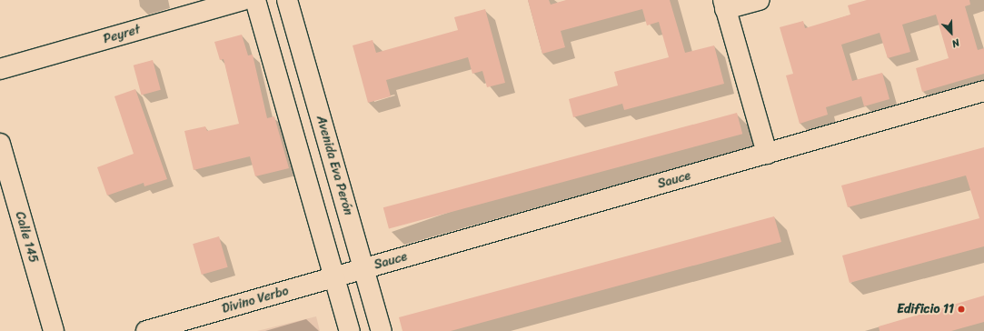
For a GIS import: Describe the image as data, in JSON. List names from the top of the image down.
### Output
{
  "streets": {
    "street": [
      "Peyret",
      "Avenida Eva Perón",
      "Sauce",
      "Calle 145",
      "Divino Verbo"
    ]
  },
  "crossings": [
    ["Avenida Eva Perón", "Sauce"],
    ["Avenida Eva Perón", "Divino Verbo"],
    ["Sauce", "Divino Verbo"]
  ],
  "places": ["Edificio 11"],
  "north": "bottom right"
}
